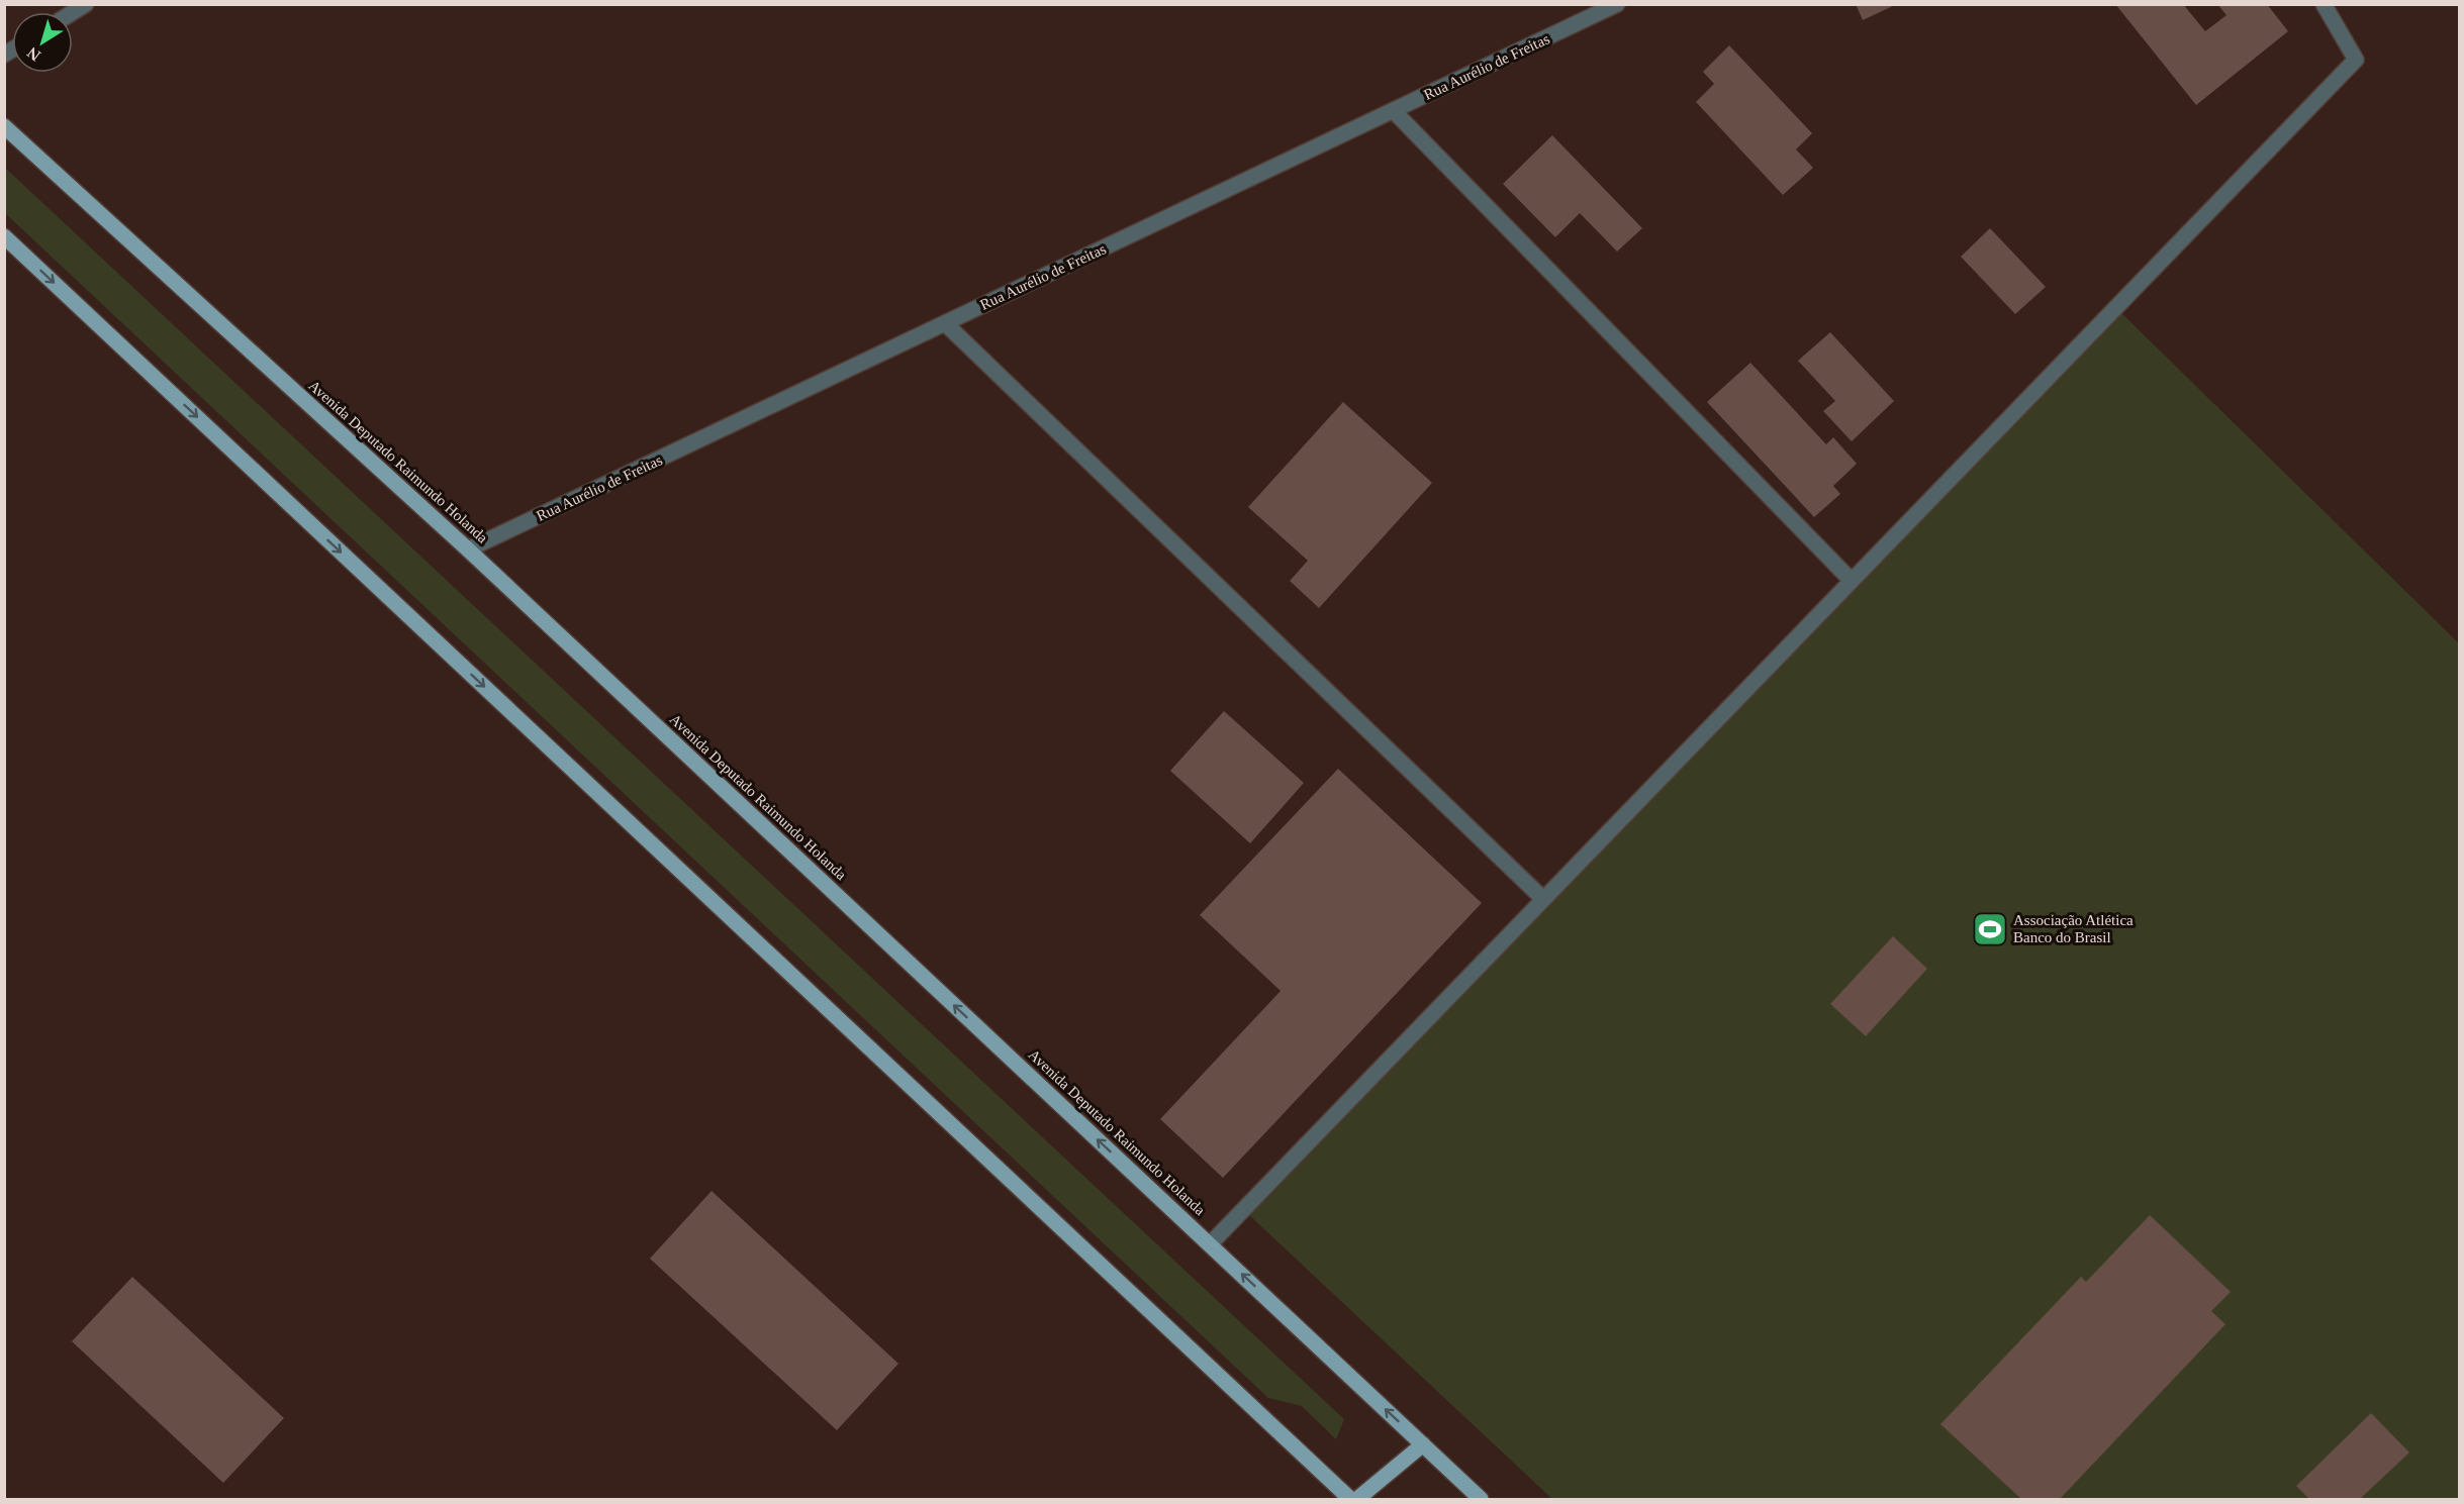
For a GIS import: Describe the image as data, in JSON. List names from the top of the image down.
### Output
{
  "streets": {
    "main road": ["Avenida Deputado Raimundo Holanda"],
    "street": ["Rua Aurélio de Freitas"]
  },
  "crossings": [
    ["Rua Aurélio de Freitas", "Avenida Deputado Raimundo Holanda"]
  ],
  "places": {
    "sports": ["Associação Atlética Banco do Brasil"]
  },
  "north": "bottom left"
}
